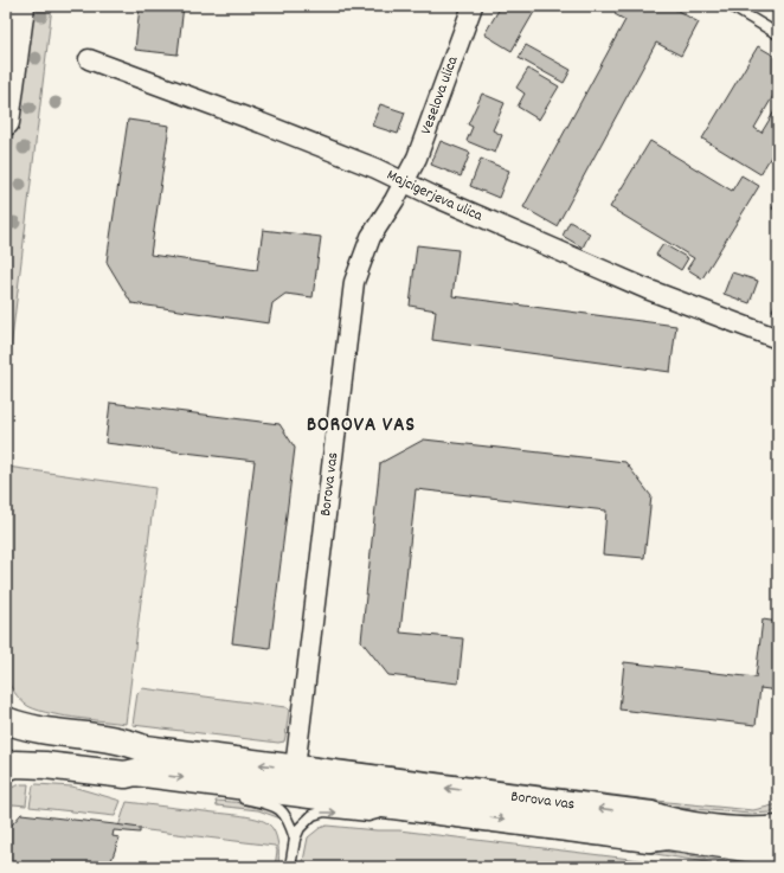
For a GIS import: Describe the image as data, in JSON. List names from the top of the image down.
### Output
{
  "streets": {
    "street": ["Veselova ulica", "Majcigerjeva ulica", "Borova vas"]
  },
  "crossings": [
    ["Veselova ulica", "Majcigerjeva ulica"],
    ["Veselova ulica", "Borova vas"],
    ["Majcigerjeva ulica", "Borova vas"]
  ],
  "districts": ["BOROVA VAS"]
}
